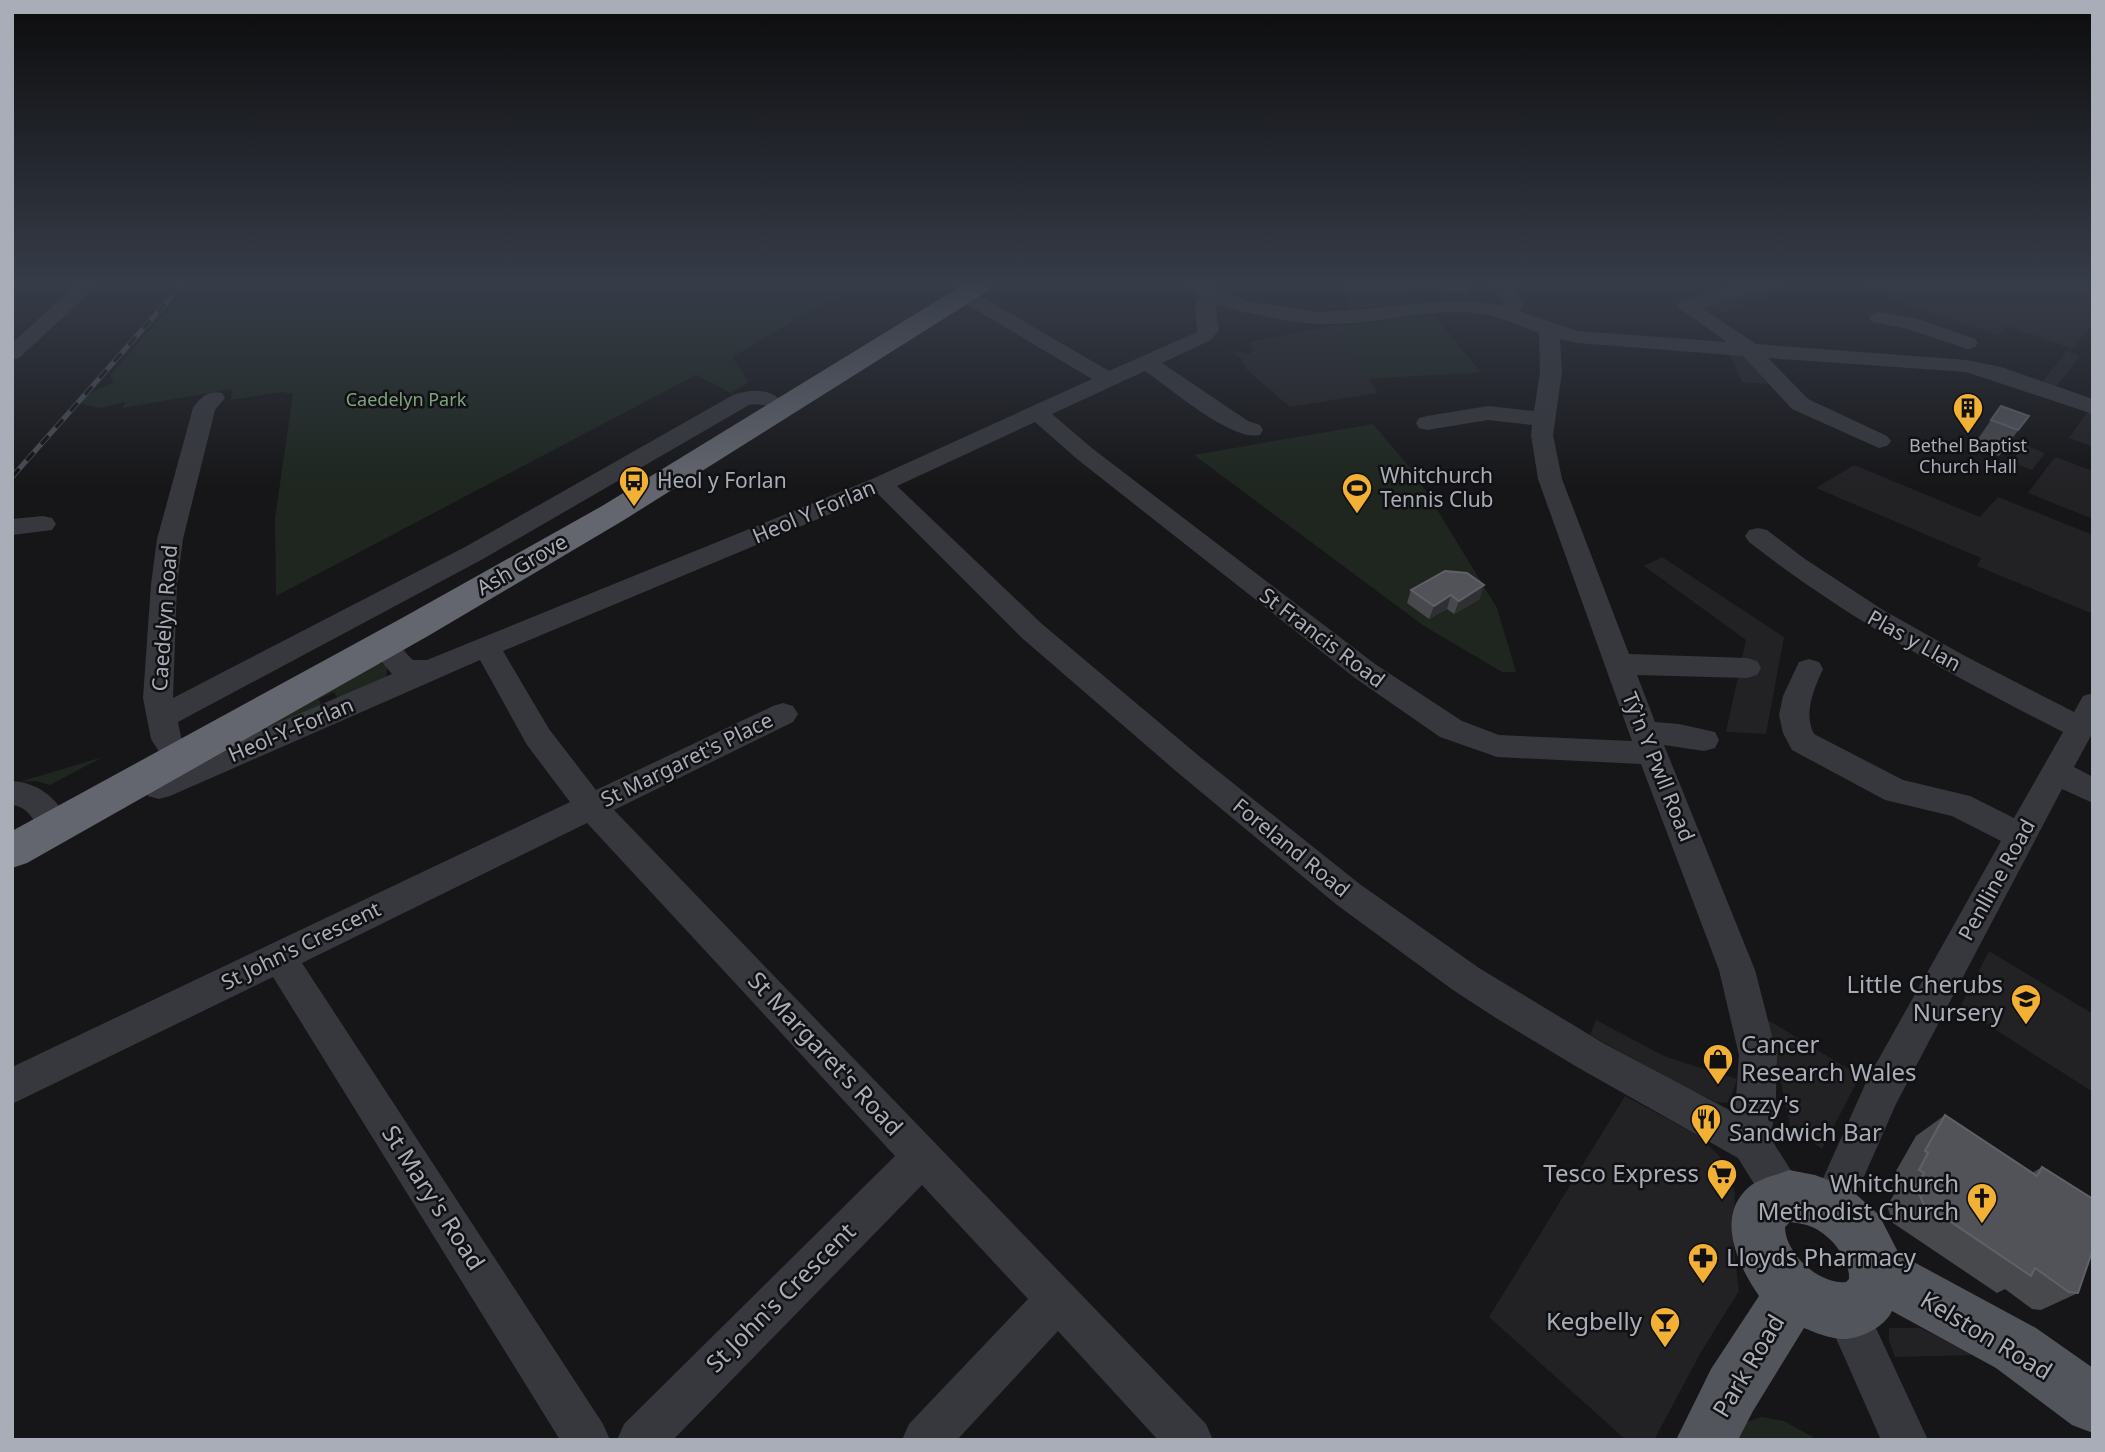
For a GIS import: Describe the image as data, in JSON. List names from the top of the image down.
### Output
{
  "streets": {
    "highway": ["Ash Grove"],
    "main road": ["Kelston Road", "Park Road"],
    "street": [
      "Heol Y Forlan",
      "Caedelyn Road",
      "St Francis Road",
      "Plas y Llan",
      "Heol-Y-Forlan",
      "St Margaret's Place",
      "Tŷ'n Y Pwll Road",
      "Foreland Road",
      "Penlline Road",
      "St John's Crescent",
      "St Margaret's Road",
      "St Mary's Road"
    ]
  },
  "crossings": [
    ["Heol Y Forlan", "St Francis Road"],
    ["Heol Y Forlan", "Heol-Y-Forlan"],
    ["Heol Y Forlan", "Foreland Road"],
    ["Heol Y Forlan", "St Margaret's Road"],
    ["Ash Grove", "Caedelyn Road"],
    ["Ash Grove", "Heol-Y-Forlan"],
    ["Caedelyn Road", "Heol-Y-Forlan"],
    ["St Francis Road", "Tŷ'n Y Pwll Road"],
    ["Plas y Llan", "Penlline Road"],
    ["St Margaret's Place", "St John's Crescent"],
    ["St Margaret's Place", "St Margaret's Road"],
    ["Tŷ'n Y Pwll Road", "Foreland Road"],
    ["Penlline Road", "Kelston Road"],
    ["Penlline Road", "Park Road"],
    ["St John's Crescent", "St Margaret's Road"],
    ["St John's Crescent", "St Mary's Road"],
    ["Kelston Road", "Park Road"]
  ],
  "parks": ["Caedelyn Park"],
  "places": {
    "building": ["Bethel Baptist Church Hall"],
    "bus stop": ["Heol y Forlan"],
    "sports": ["Whitchurch Tennis Club"],
    "school or university": ["Little Cherubs Nursery"],
    "shop": ["Cancer Research Wales"],
    "restaurant": ["Ozzy's Sandwich Bar"],
    "supermarket": ["Tesco Express"],
    "church": ["Whitchurch Methodist Church"],
    "pharmacy": ["Lloyds Pharmacy"],
    "bar": ["Kegbelly"]
  }
}
